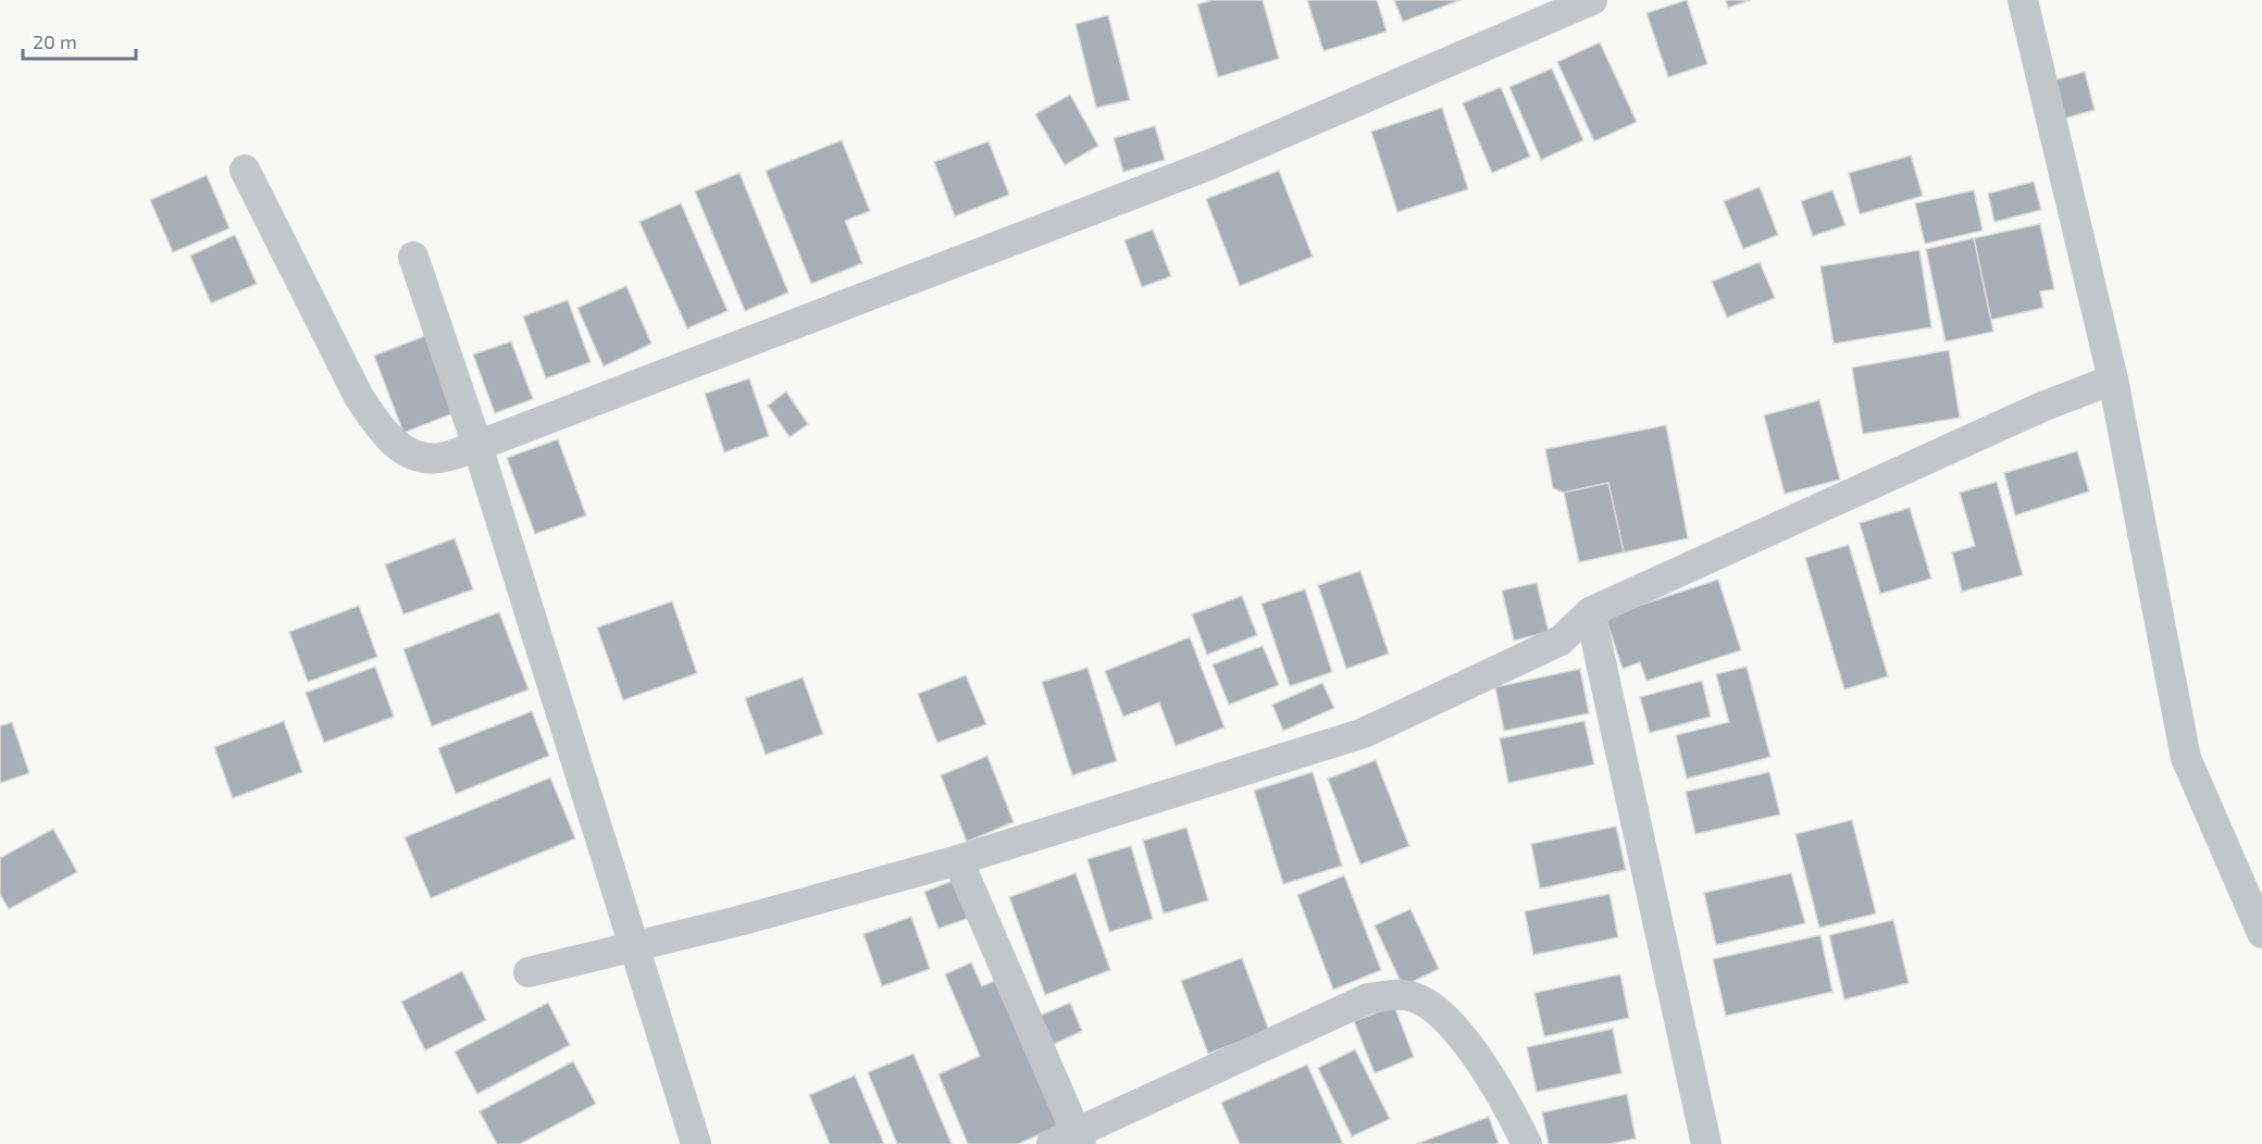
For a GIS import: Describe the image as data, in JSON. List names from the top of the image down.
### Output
{
  "scale_bar": "20 m"
}
